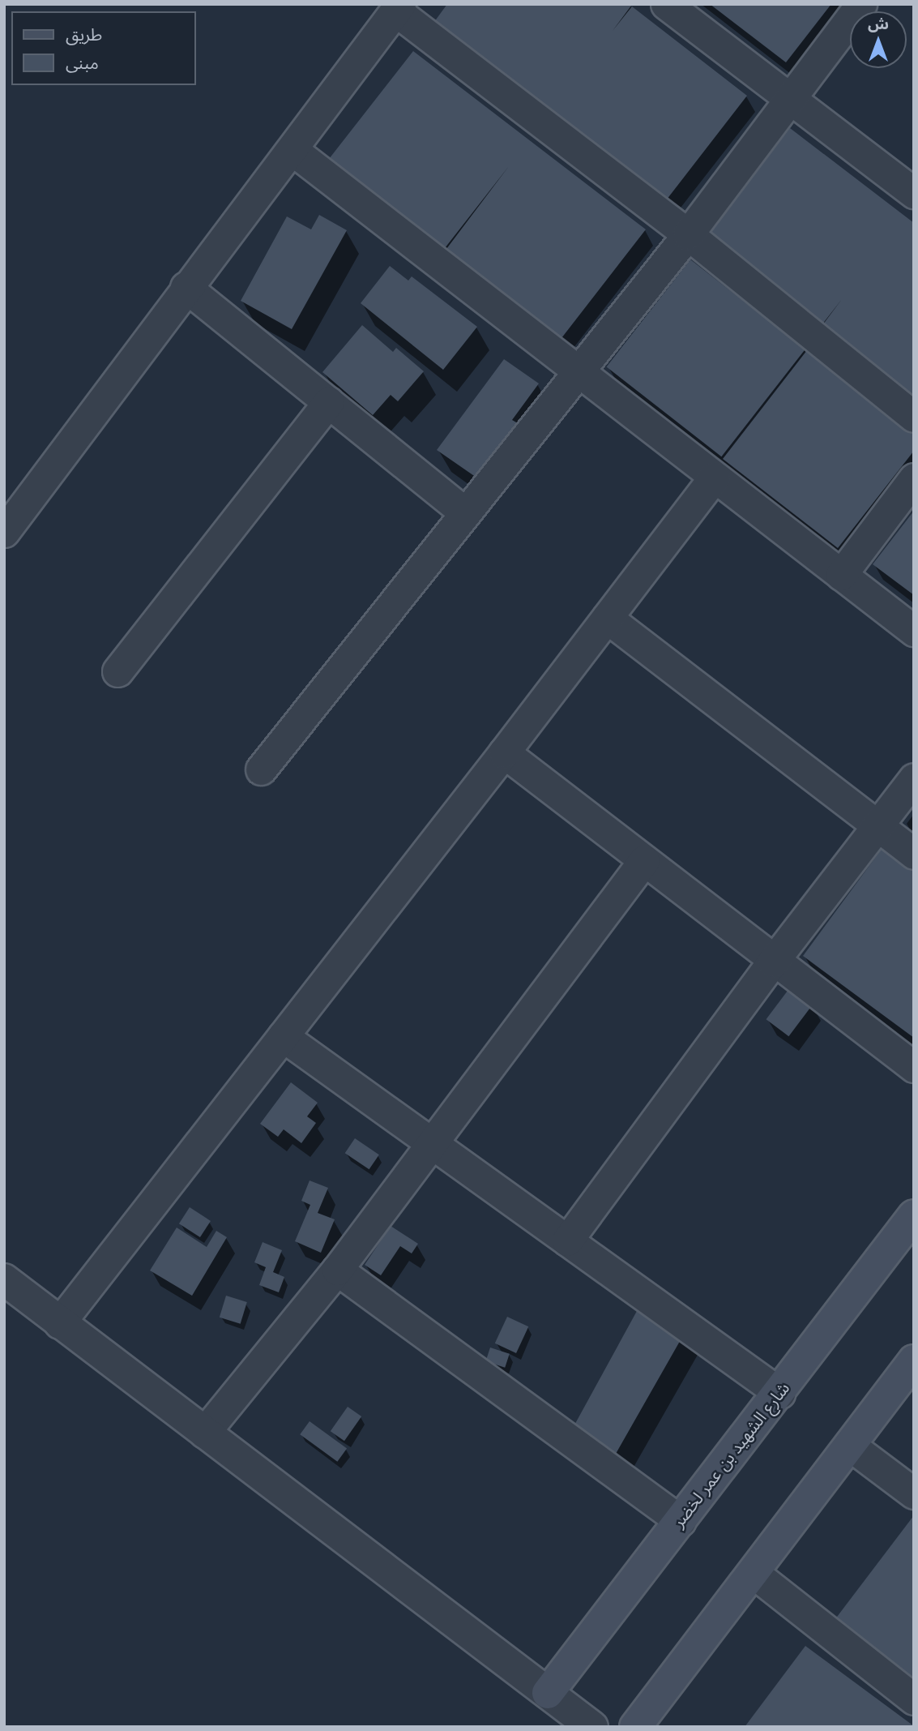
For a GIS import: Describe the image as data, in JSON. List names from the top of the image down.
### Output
{
  "streets": {
    "main road": ["شارع الشهيد بن عمر لخضر"]
  },
  "legend": ["طريق", "مبنى"],
  "north": "top"
}
